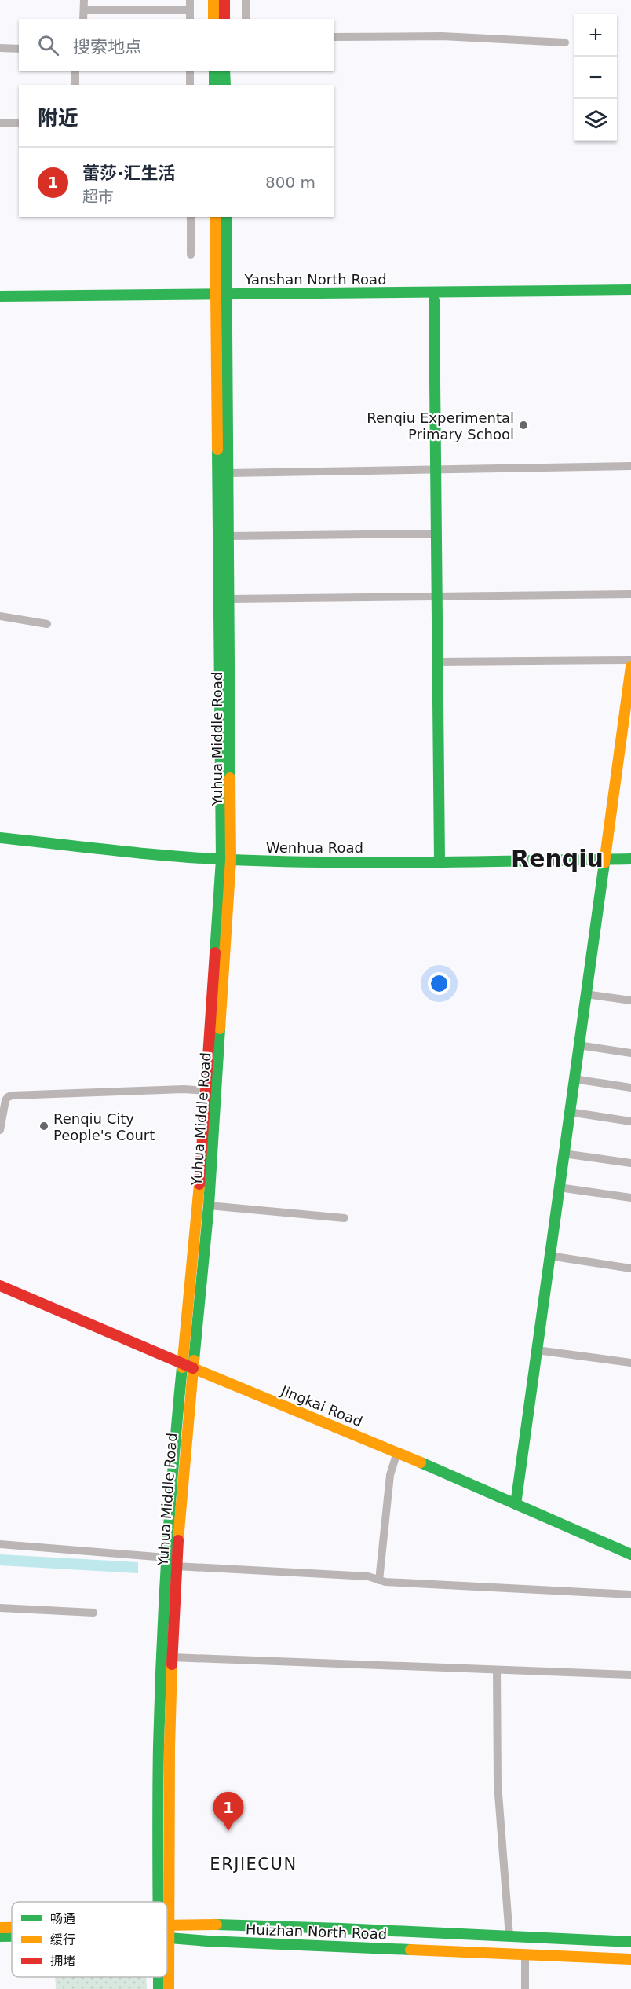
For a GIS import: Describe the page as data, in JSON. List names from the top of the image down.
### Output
{
  "streets": {
    "main road": [
      "Yanshan North Road",
      "Yuhua Middle Road",
      "Wenhua Road",
      "Jingkai Road",
      "Huizhan North Road"
    ]
  },
  "crossings": [
    ["Yanshan North Road", "Yuhua Middle Road"],
    ["Yuhua Middle Road", "Wenhua Road"],
    ["Yuhua Middle Road", "Jingkai Road"]
  ],
  "districts": ["Renqiu", "ERJIECUN"],
  "places": ["Renqiu Experimental Primary School", "Renqiu City People's Court"],
  "legend": ["畅通", "缓行", "拥堵"],
  "page": {
    "map_buttons": ["+", "−"],
    "search": "搜索地点",
    "heading": "附近",
    "list": [
      {
        "mark": "1",
        "name": "蕾莎·汇生活",
        "note": "超市",
        "value": "800 m"
      }
    ],
    "pins": "1"
  }
}
